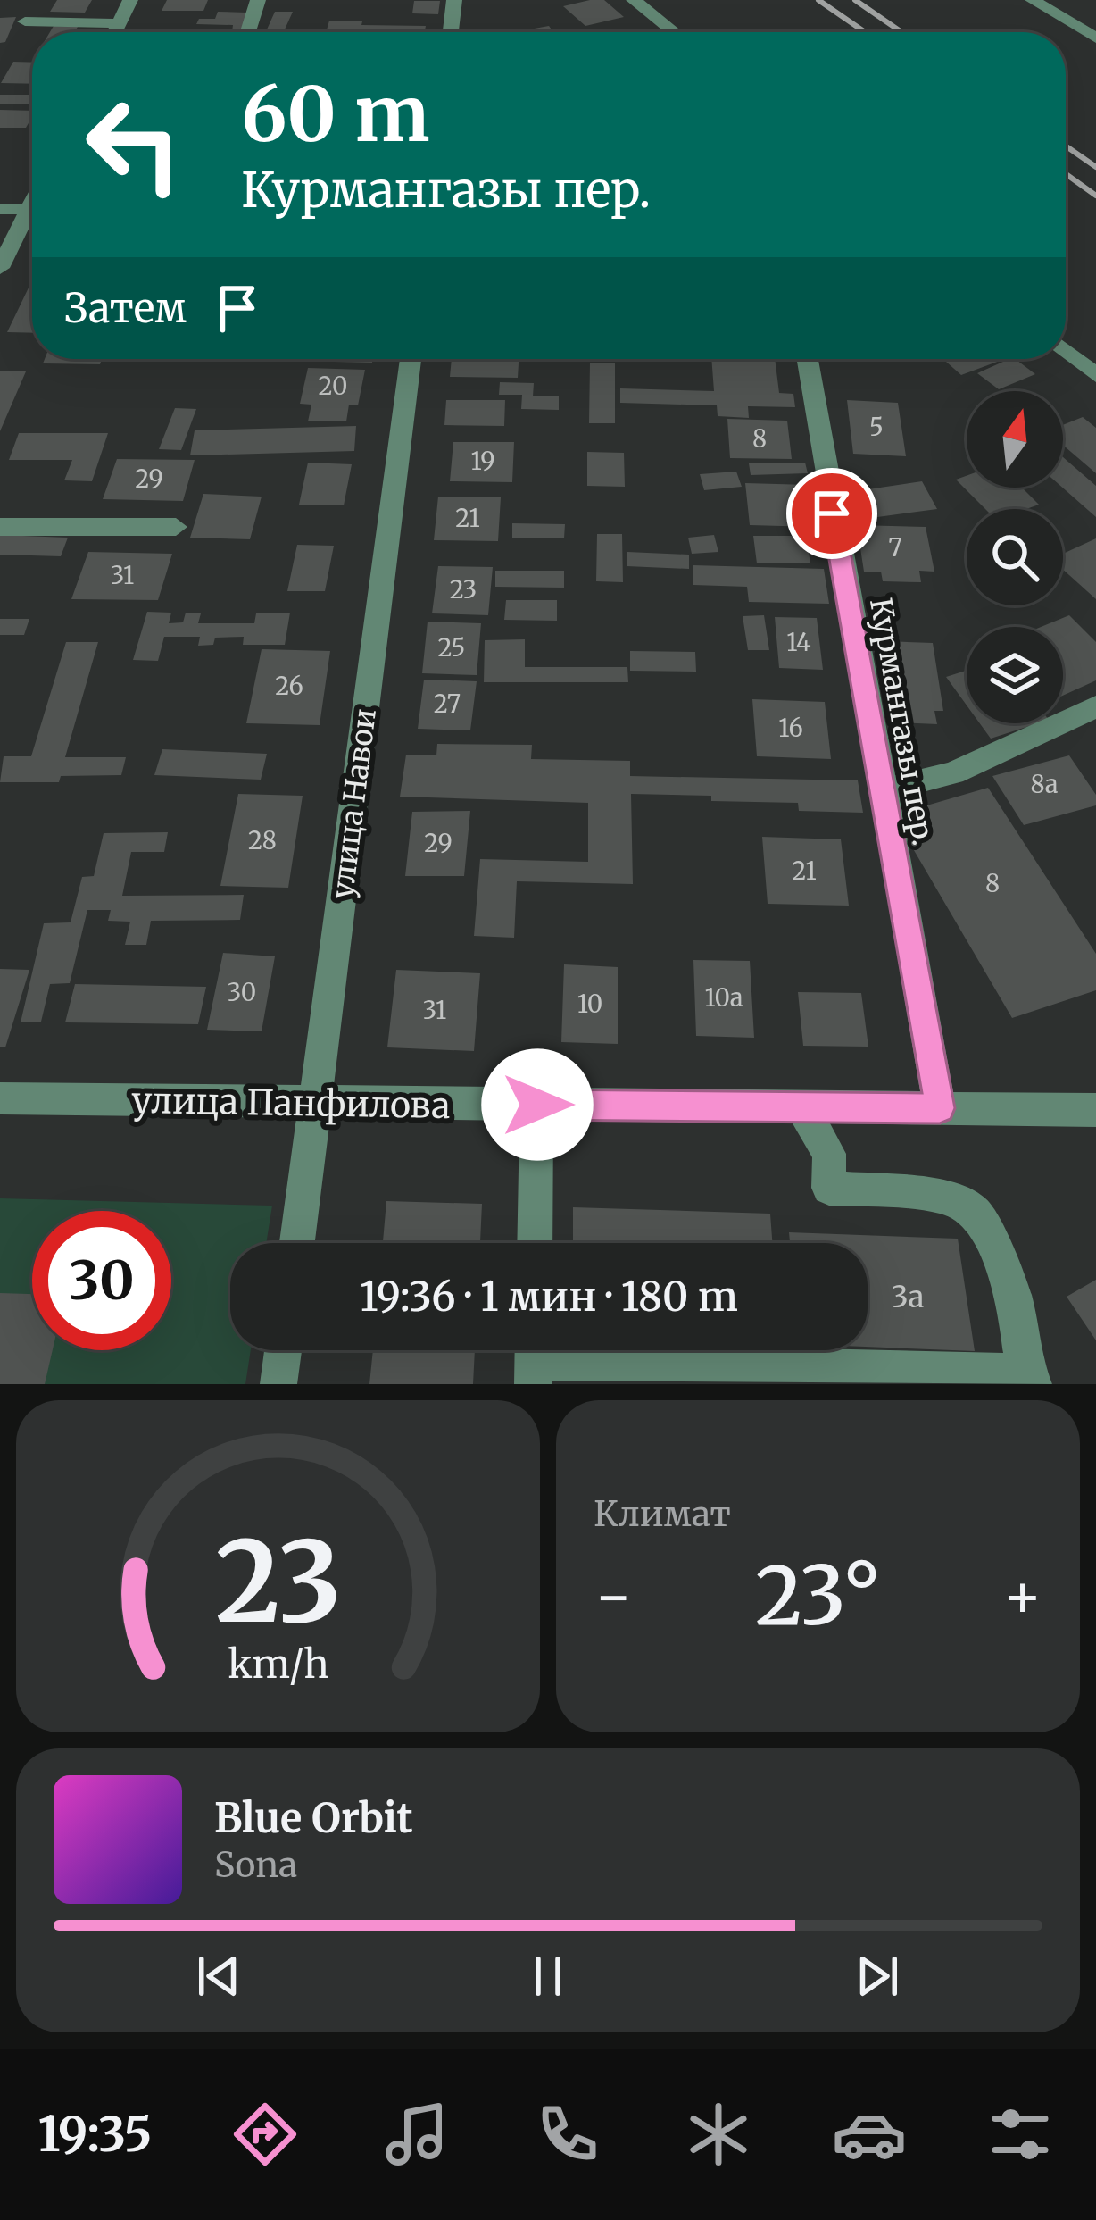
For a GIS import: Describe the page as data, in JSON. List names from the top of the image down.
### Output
{
  "streets": {
    "street": ["Курмангазы пер.", "улица Навои", "улица Панфилова"]
  },
  "crossings": [
    ["Курмангазы пер.", "улица Панфилова"],
    ["улица Навои", "улица Панфилова"]
  ],
  "house_numbers": [
    "20",
    "5",
    "8",
    "19",
    "29",
    "21",
    "7",
    "31",
    "23",
    "14",
    "25",
    "26",
    "27",
    "16",
    "8а",
    "28",
    "29",
    "21",
    "8",
    "30",
    "10а",
    "10",
    "31",
    "3а"
  ],
  "north": "top",
  "page": {
    "turn": ["60 m", "Курмангазы пер."],
    "then": "Затем",
    "limit": "30",
    "trip": "19:36 · 1 мин · 180 m",
    "tile": "Климат",
    "heat": ["−", "23°", "+"],
    "song": ["Blue Orbit", "Sona"],
    "tabs": "19:35",
    "gauge": ["23", "km/h"]
  }
}
